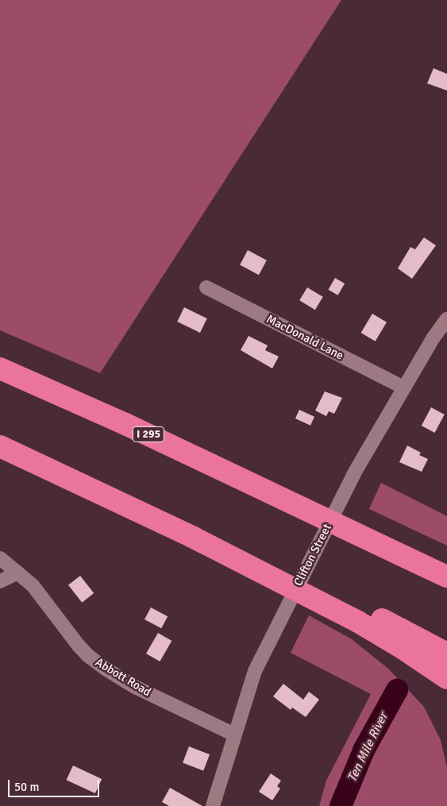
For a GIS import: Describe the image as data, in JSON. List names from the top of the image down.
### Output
{
  "streets": {
    "highway": ["I 295"],
    "street": ["MacDonald Lane", "Clifton Street", "Abbott Road"]
  },
  "crossings": [
    ["MacDonald Lane", "Clifton Street"],
    ["Clifton Street", "Abbott Road"]
  ],
  "water": ["Ten Mile River"],
  "scale_bar": "50 m"
}
